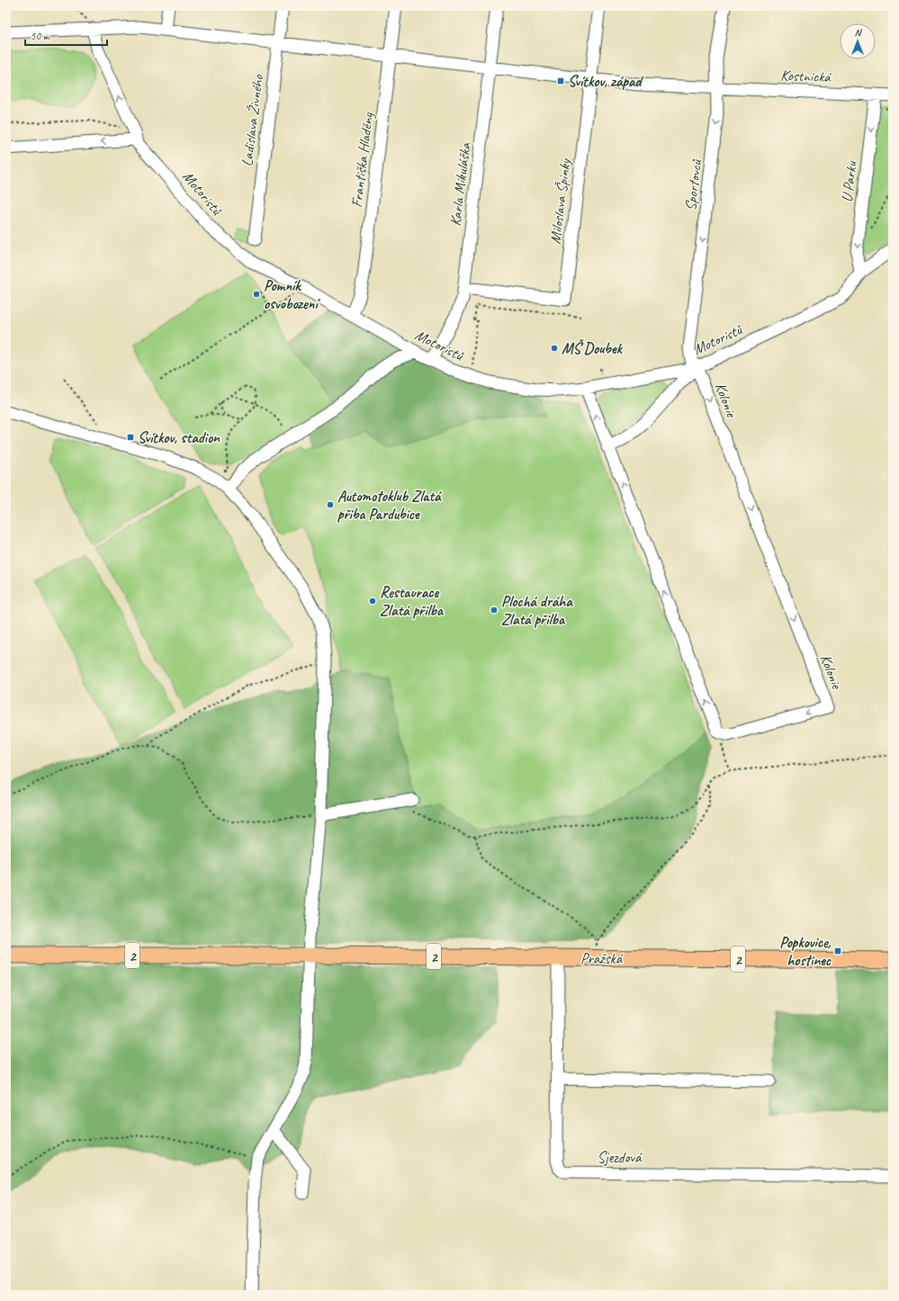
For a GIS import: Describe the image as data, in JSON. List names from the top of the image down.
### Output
{
  "streets": {
    "main road": ["2", "Pražská"],
    "street": [
      "Kostnická",
      "Ladislava Živného",
      "Františka Hladěny",
      "U Parku",
      "Karla Mikuláška",
      "Sportovců",
      "Motoristů",
      "Miloslava Špinky",
      "Kolonie",
      "Sjezdová"
    ]
  },
  "crossings": [
    ["Kostnická", "Ladislava Živného"],
    ["Kostnická", "Františka Hladěny"],
    ["Kostnická", "U Parku"],
    ["Kostnická", "Karla Mikuláška"],
    ["Kostnická", "Sportovců"],
    ["Kostnická", "Motoristů"],
    ["Kostnická", "Miloslava Špinky"],
    ["Františka Hladěny", "Motoristů"],
    ["U Parku", "Motoristů"],
    ["Karla Mikuláška", "Motoristů"],
    ["Karla Mikuláška", "Miloslava Špinky"],
    ["Sportovců", "Motoristů"],
    ["Sportovců", "Kolonie"],
    ["Motoristů", "Kolonie"],
    ["2", "Pražská"],
    ["Pražská", "Sjezdová"]
  ],
  "one_way": ["U Parku", "Sportovců"],
  "places": {
    "transit": ["Svítkov, západ", "Svítkov, stadion", "Popkovice, hostinec"],
    "other": [
      "Pomník osvobození",
      "MŠ Doubek",
      "Automotoklub Zlatá přiba Pardubice",
      "Restaurace Zlatá přilba",
      "Plochá dráha Zlatá přilba"
    ]
  },
  "scale_bar": "50 m",
  "north": "top"
}
